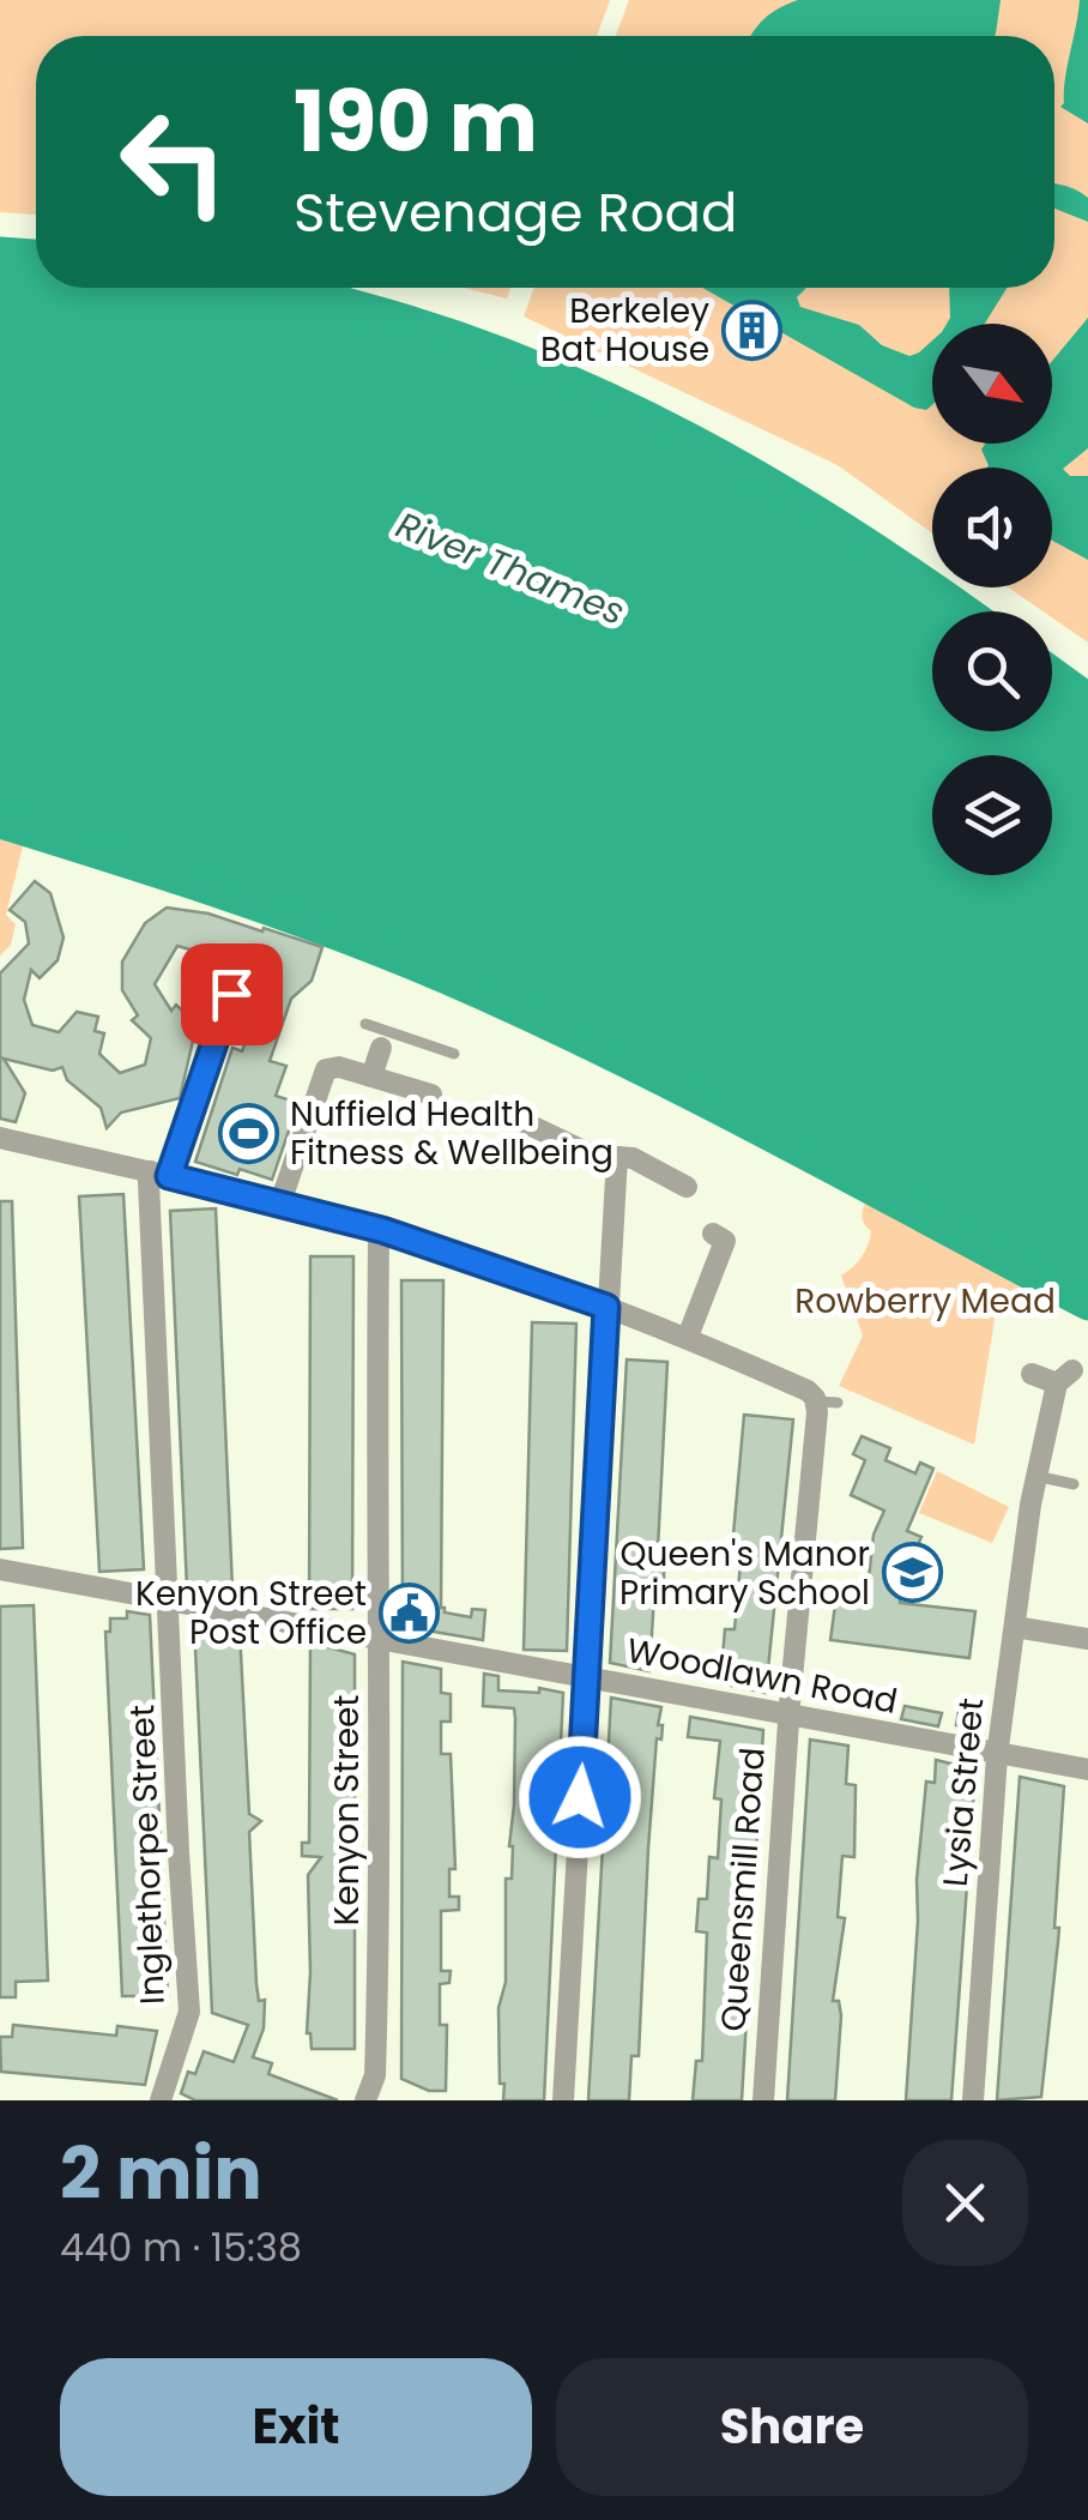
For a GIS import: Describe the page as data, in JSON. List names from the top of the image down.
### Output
{
  "streets": {
    "street": [
      "Woodlawn Road",
      "Lysia Street",
      "Kenyon Street",
      "Inglethorpe Street",
      "Queensmill Road"
    ]
  },
  "crossings": [
    ["Woodlawn Road", "Lysia Street"],
    ["Woodlawn Road", "Kenyon Street"],
    ["Woodlawn Road", "Inglethorpe Street"],
    ["Woodlawn Road", "Queensmill Road"]
  ],
  "water": ["River Thames"],
  "parks": ["Rowberry Mead"],
  "places": {
    "building": ["Berkeley Bat House"],
    "sports": ["Nuffield Health Fitness & Wellbeing"],
    "school or university": ["Queen's Manor Primary School"],
    "public building": ["Kenyon Street Post Office"]
  },
  "north": "bottom right",
  "page": {
    "turn": ["190 m", "Stevenage Road"],
    "heading": ["2 min", "440 m · 15:38"],
    "buttons": ["Exit", "Share"]
  }
}
